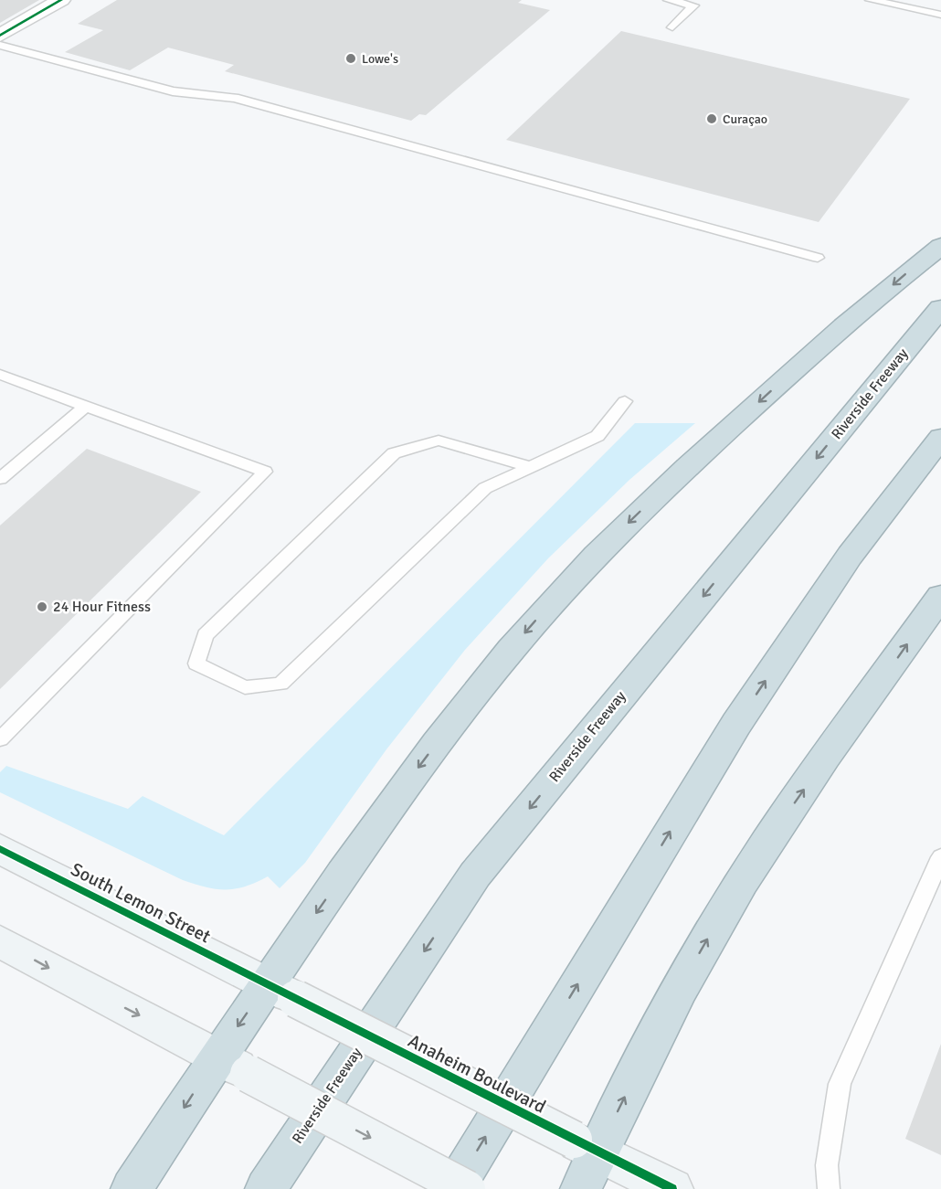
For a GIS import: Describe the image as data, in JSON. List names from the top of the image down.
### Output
{
  "streets": {
    "highway": ["Riverside Freeway"],
    "street": ["South Lemon Street", "Anaheim Boulevard"]
  },
  "crossings": [
    ["South Lemon Street", "Anaheim Boulevard"]
  ],
  "places": ["Lowe's", "Curaçao", "24 Hour Fitness"]
}
